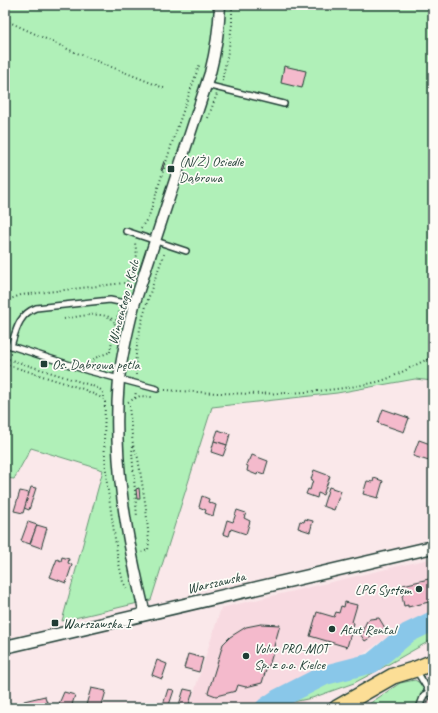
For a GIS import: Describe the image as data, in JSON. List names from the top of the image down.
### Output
{
  "streets": {
    "street": ["Wincentego z Kielc", "Warszawska"]
  },
  "crossings": [
    ["Wincentego z Kielc", "Warszawska"]
  ],
  "places": {
    "transit": ["(N/Ż) Osiedle Dąbrowa", "Os. Dąbrowa pętla", "Warszawska I"],
    "other": ["LPG System", "Atut Rental", "Volvo PRO-MOT Sp. z o.o. Kielce"]
  }
}
